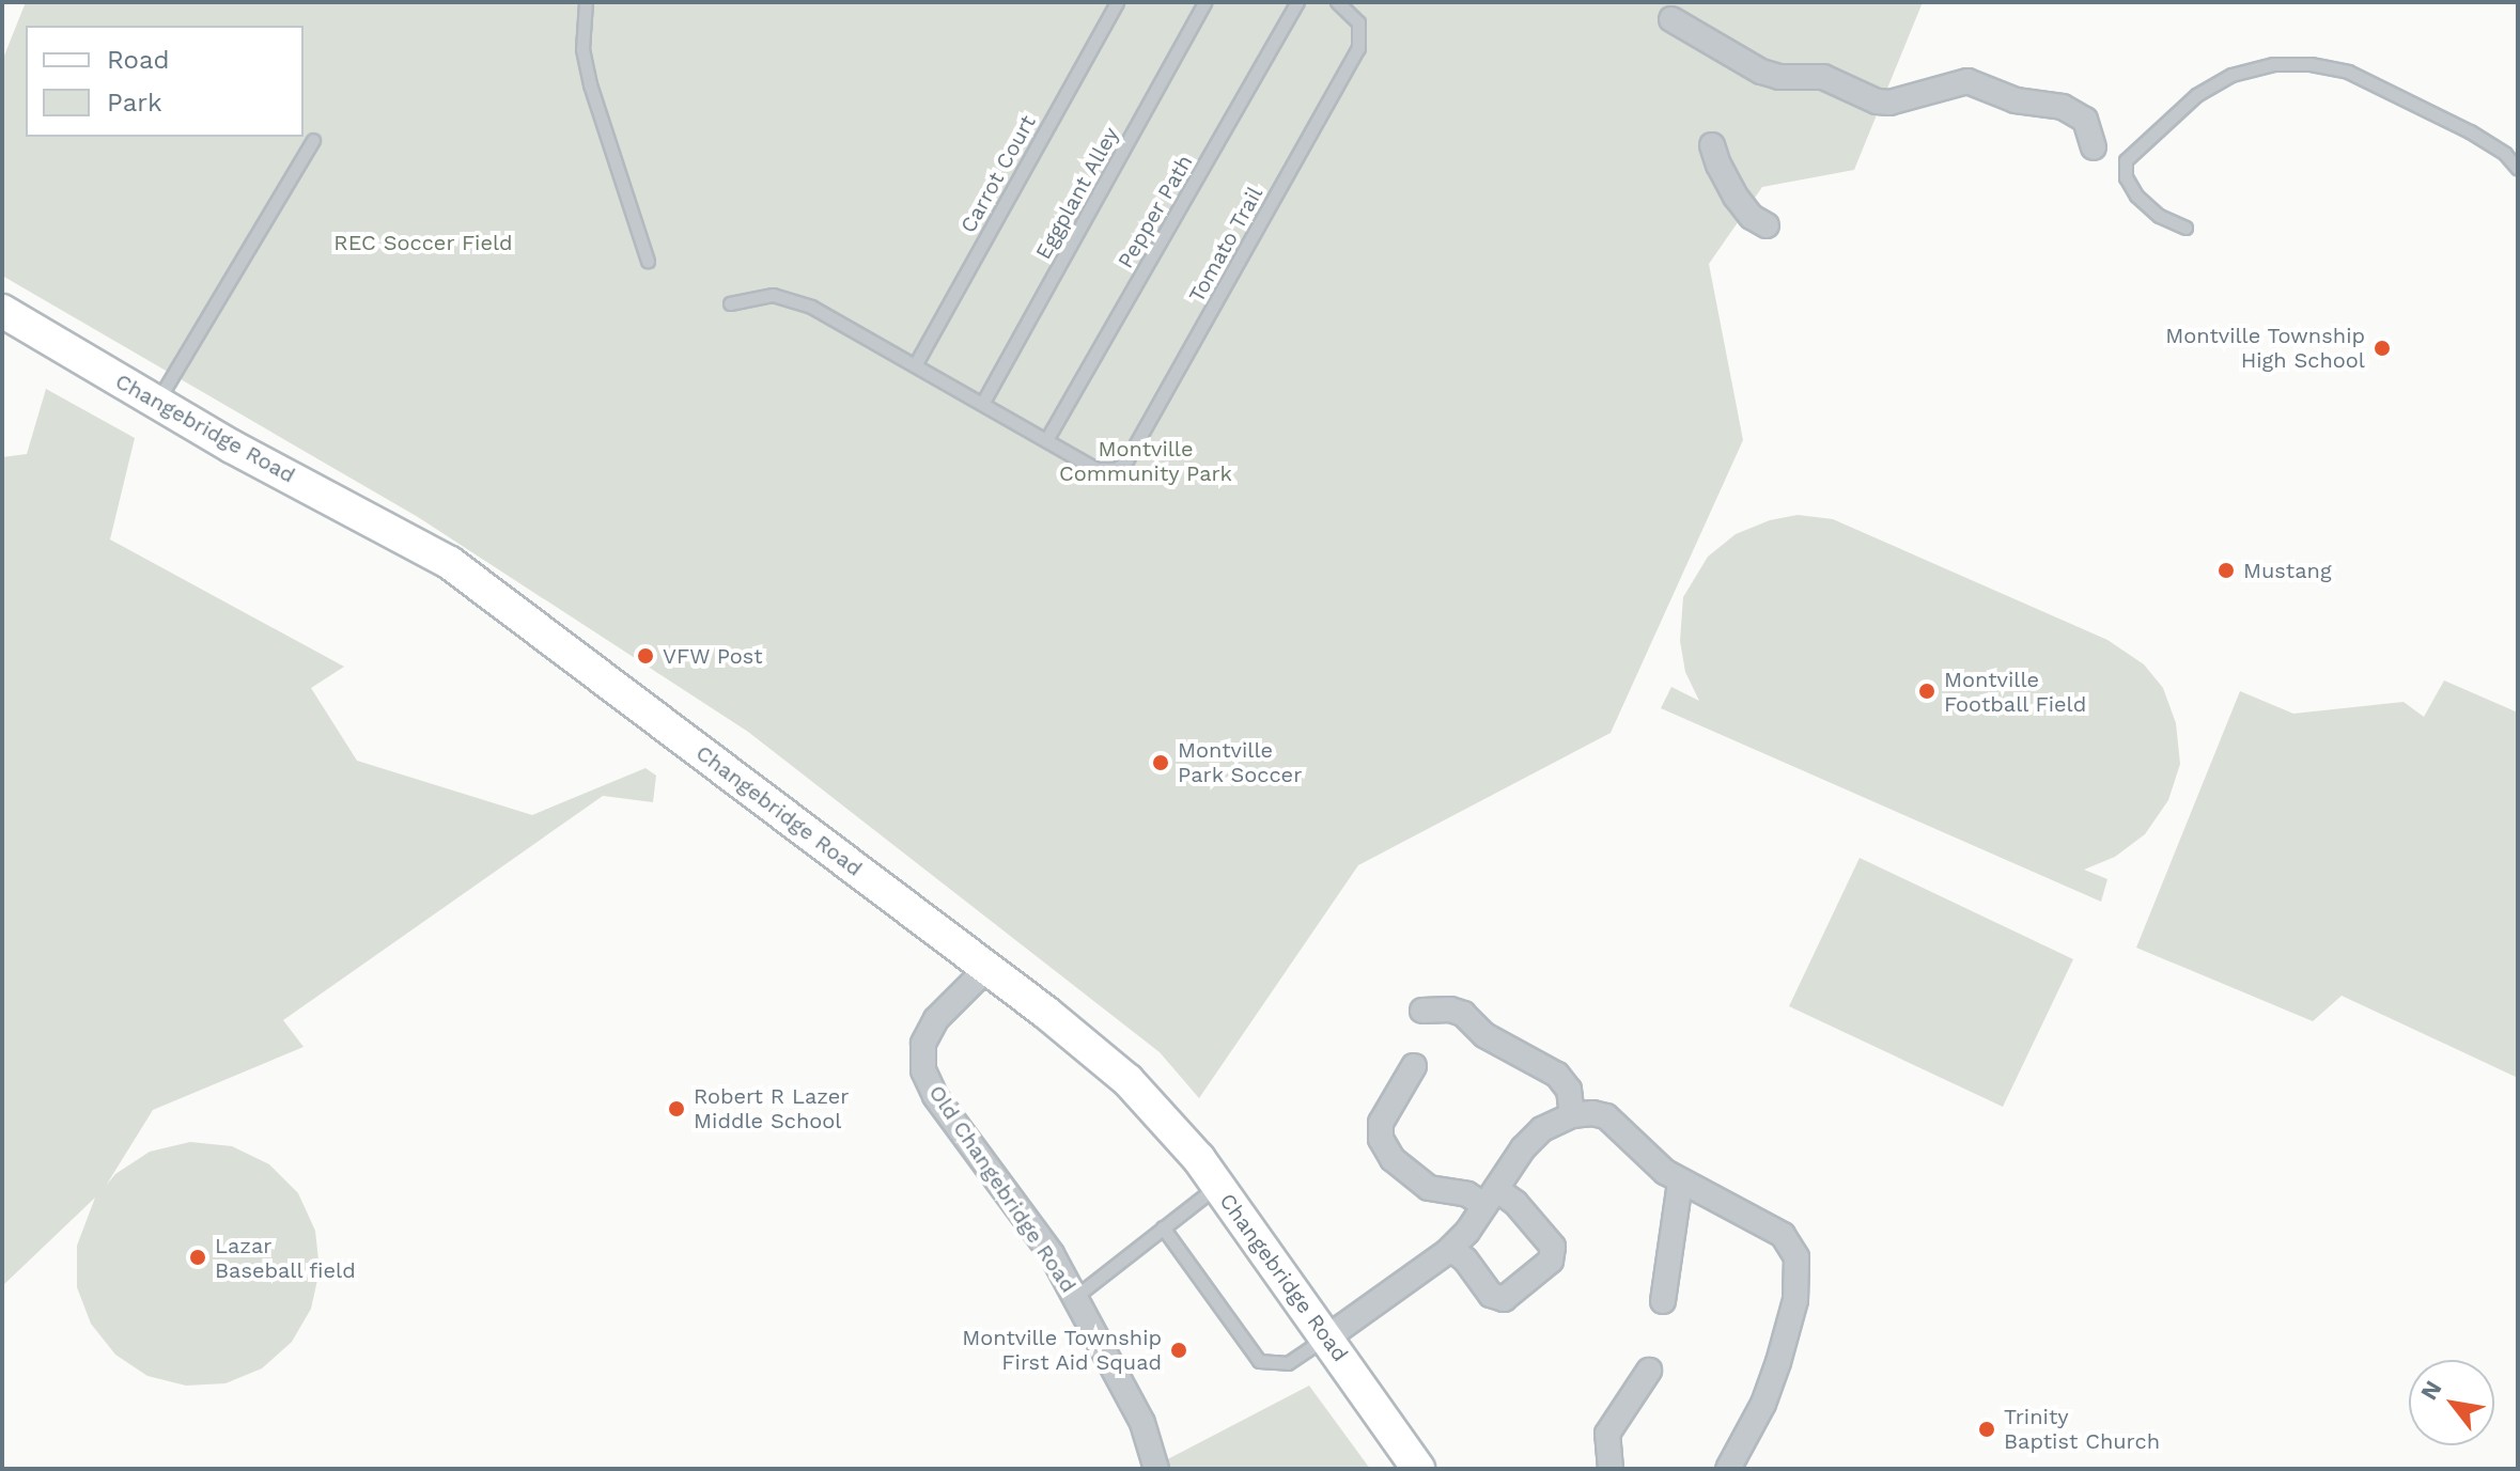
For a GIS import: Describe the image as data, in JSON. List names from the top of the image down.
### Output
{
  "streets": {
    "main road": ["Changebridge Road"],
    "street": ["Old Changebridge Road"],
    "lane": [
      "Carrot Court",
      "Eggplant Alley",
      "Pepper Path",
      "Tomato Trail"
    ]
  },
  "crossings": [
    ["Pepper Path", "Tomato Trail"],
    ["Changebridge Road", "Old Changebridge Road"]
  ],
  "parks": ["REC Soccer Field", "Montville Community Park"],
  "places": [
    "Montville Township High School",
    "Mustang",
    "VFW Post",
    "Montville Football Field",
    "Montville Park Soccer",
    "Robert R Lazer Middle School",
    "Lazar Baseball field",
    "Montville Township First Aid Squad",
    "Trinity Baptist Church"
  ],
  "legend": ["Road", "Park"],
  "north": "top left"
}
